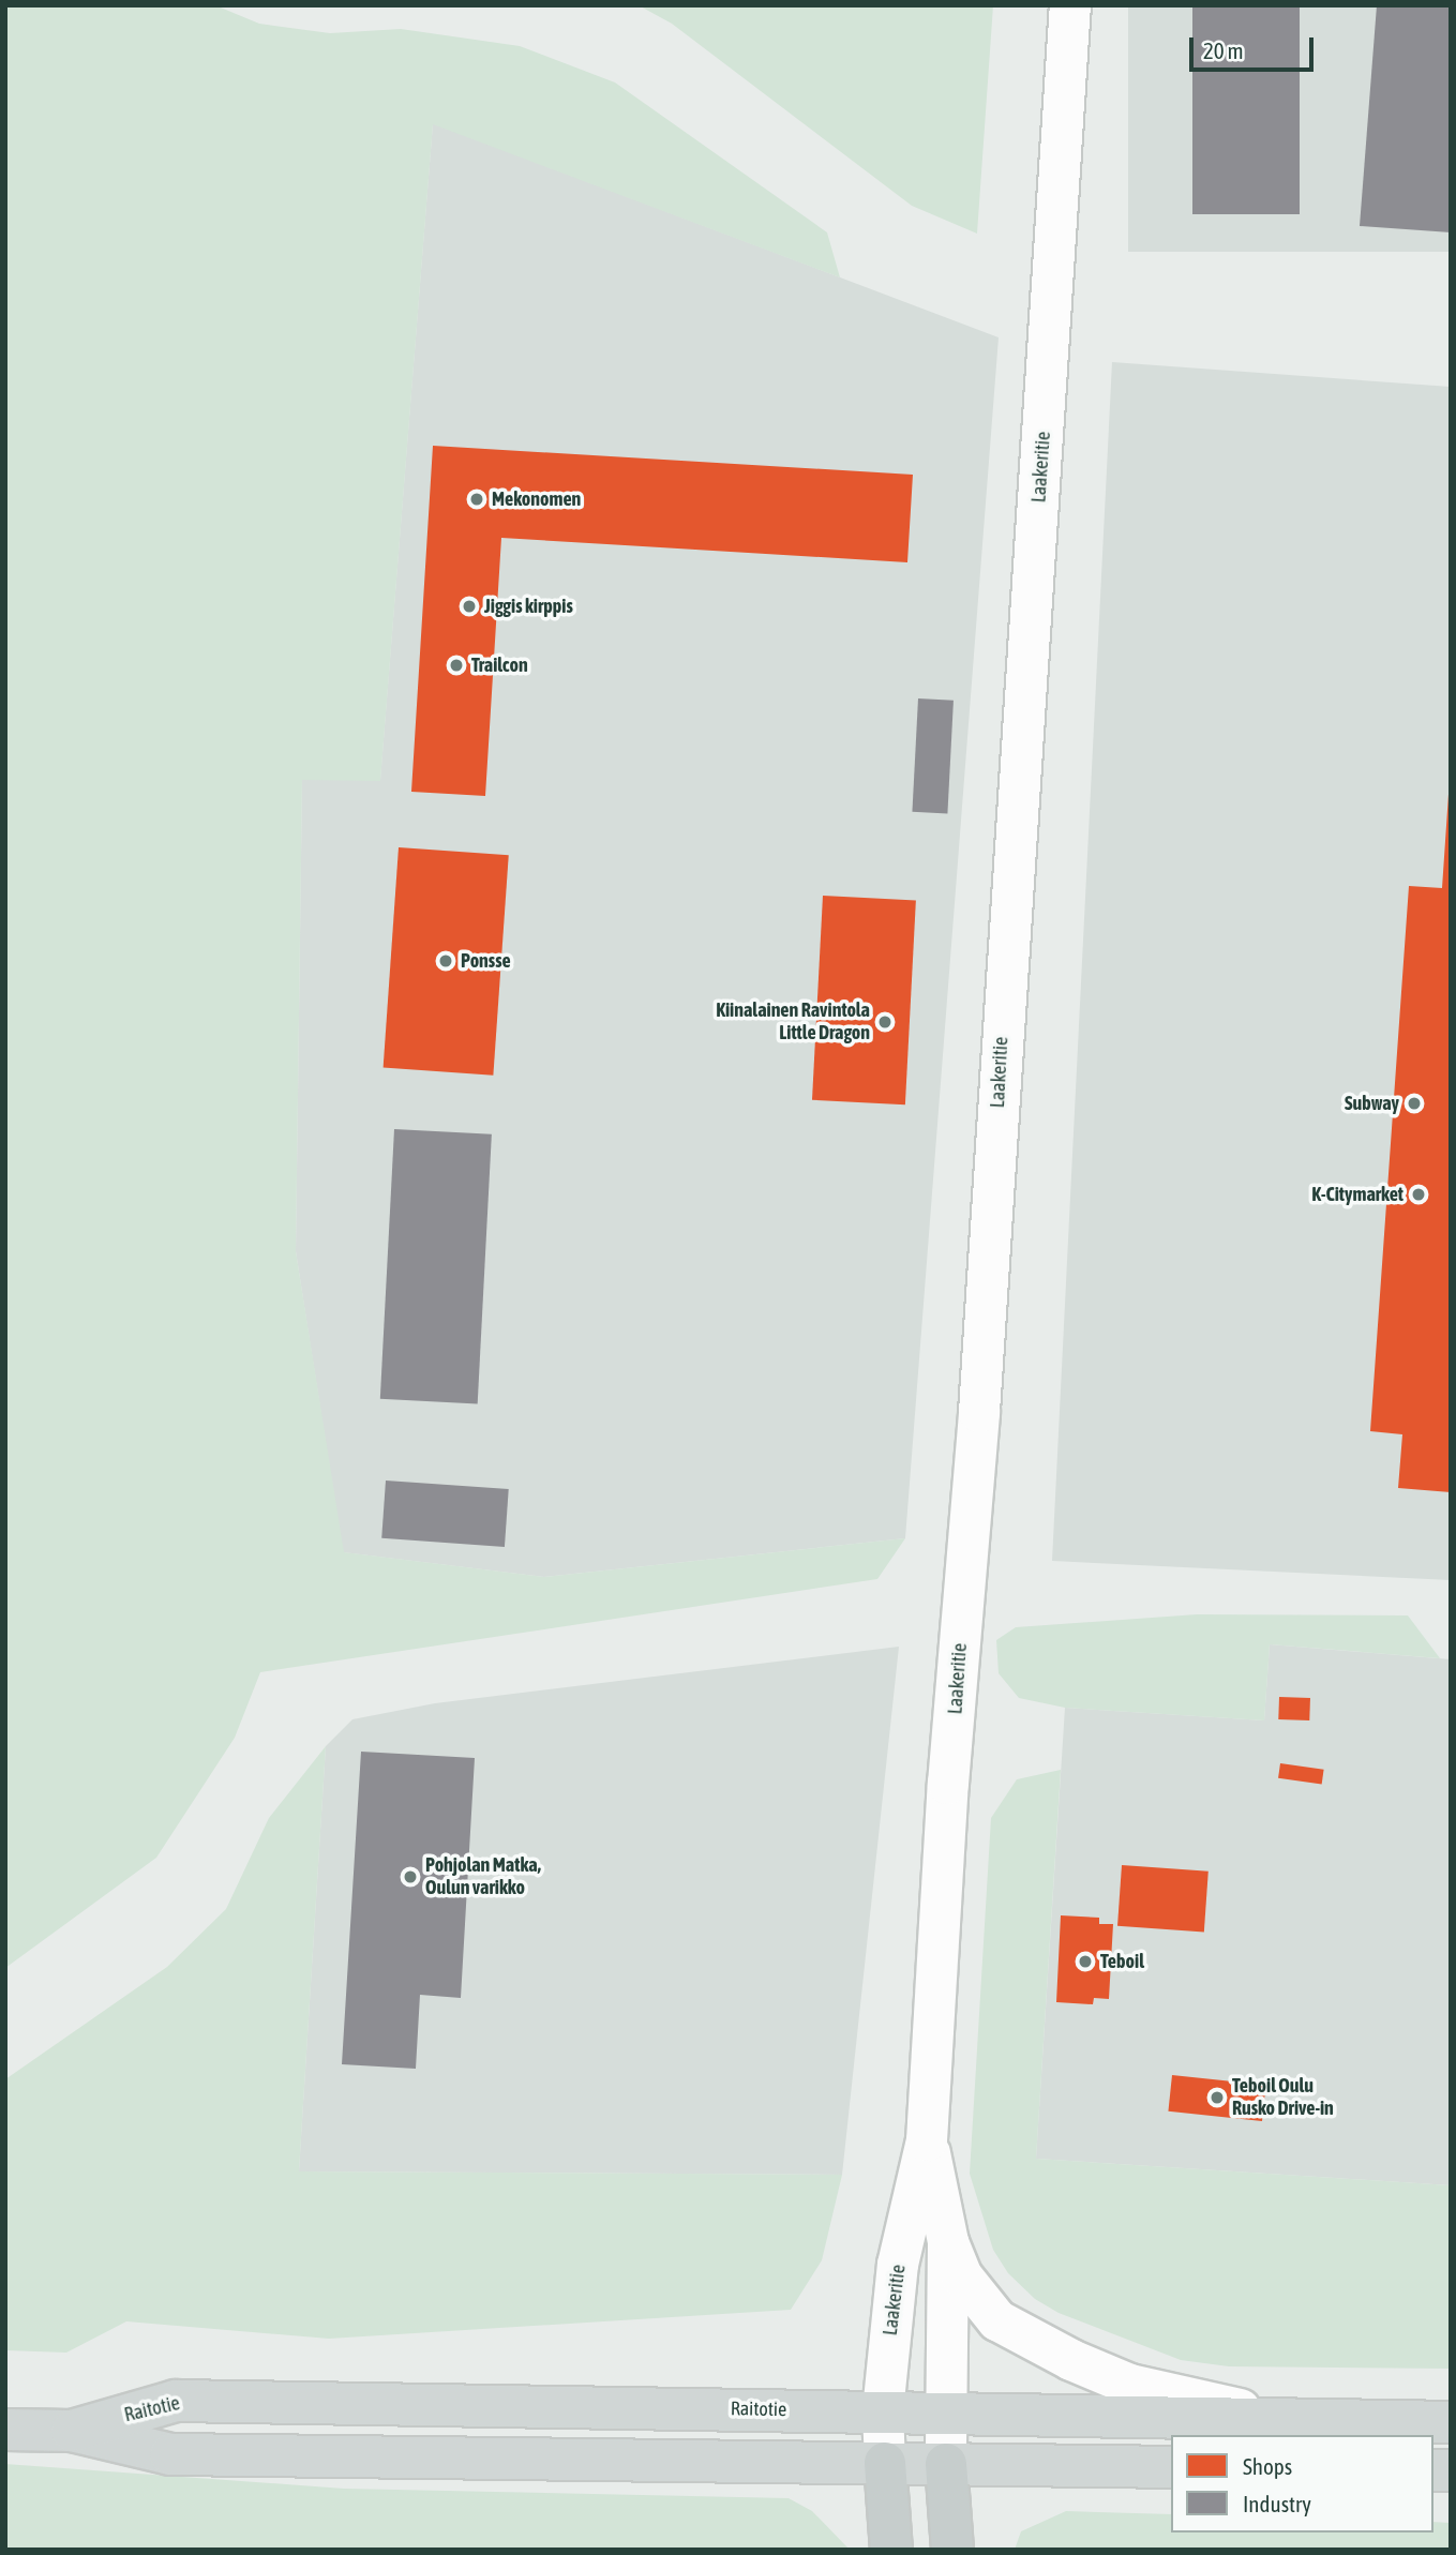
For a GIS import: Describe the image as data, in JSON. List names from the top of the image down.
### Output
{
  "streets": {
    "main road": ["Raitotie"],
    "street": ["Laakeritie"]
  },
  "crossings": [
    ["Laakeritie", "Raitotie"]
  ],
  "places": [
    "Mekonomen",
    "Jiggis kirppis",
    "Trailcon",
    "Ponsse",
    "Kiinalainen Ravintola Little Dragon",
    "Subway",
    "K-Citymarket",
    "Pohjolan Matka, Oulun varikko",
    "Teboil",
    "Teboil Oulu Rusko Drive-in"
  ],
  "legend": ["Shops", "Industry"],
  "scale_bar": "20 m"
}
